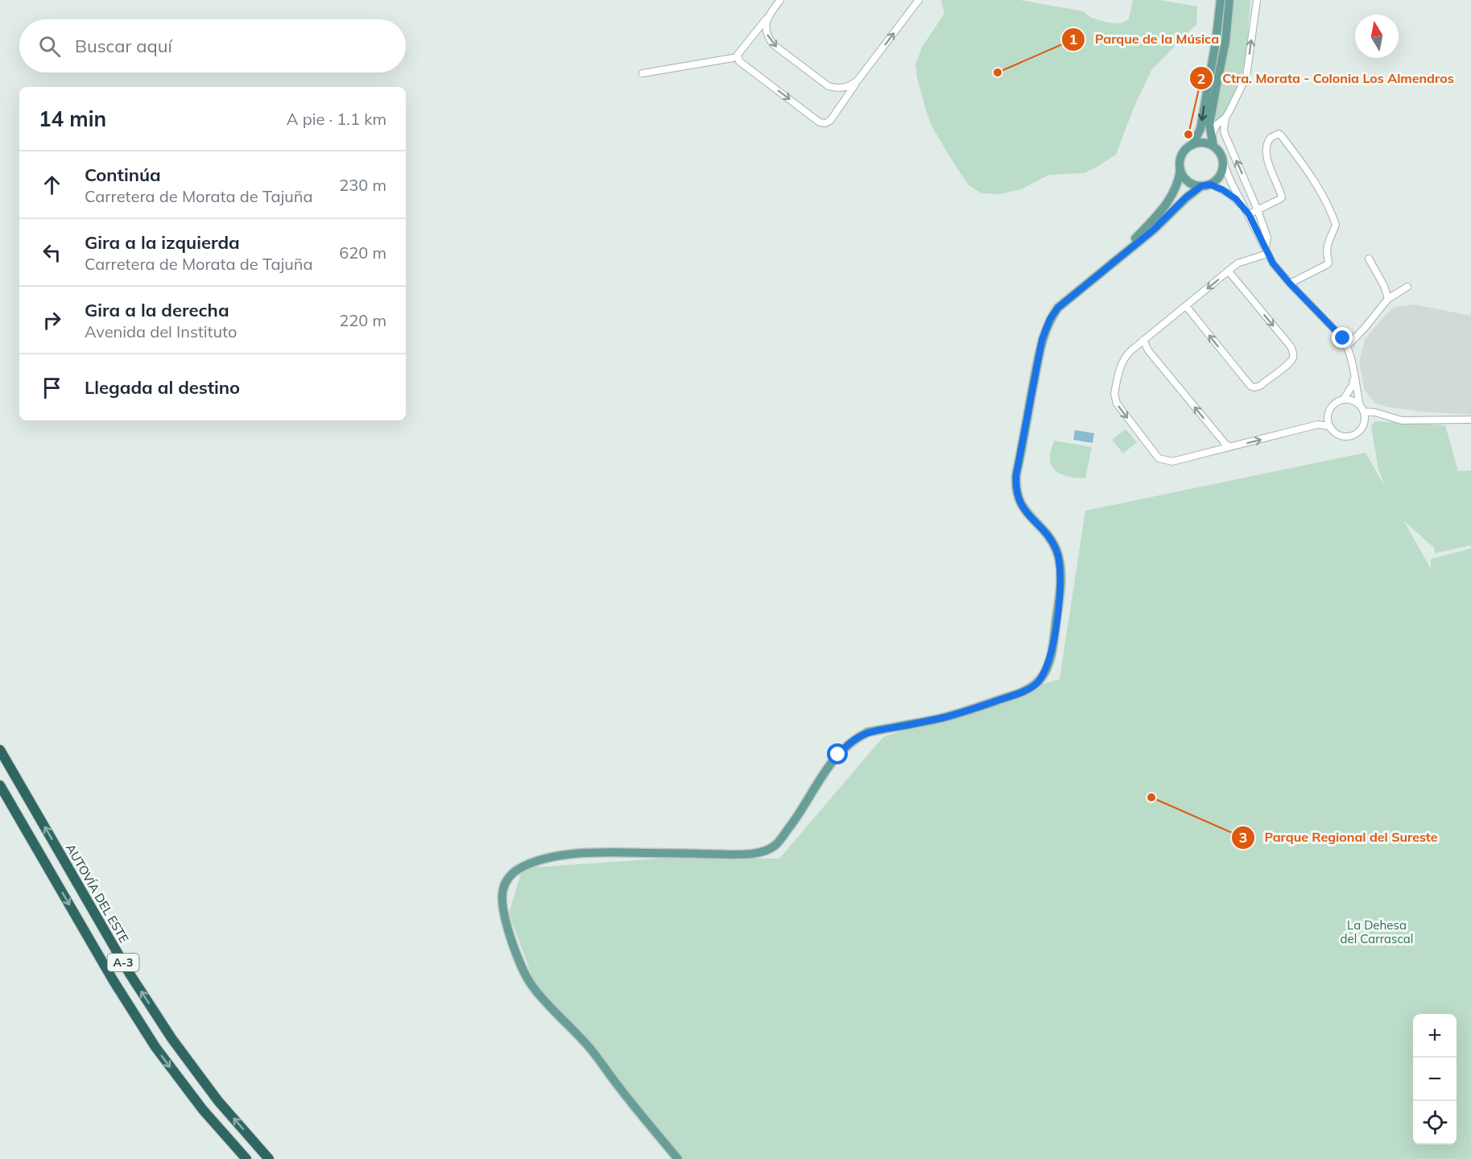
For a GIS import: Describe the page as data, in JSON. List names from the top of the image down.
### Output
{
  "streets": {
    "highway": ["AUTOVÍA DEL ESTE", "A-3"]
  },
  "parks": ["La Dehesa del Carrascal"],
  "places": ["Parque de la Música", "Ctra. Morata - Colonia Los Almendros", "Parque Regional del Sureste"],
  "north": "top",
  "page": {
    "search": "Buscar aquí",
    "heading": ["14 min", "A pie · 1.1 km"],
    "list": [
      ["Continúa", "Carretera de Morata de Tajuña", "230 m"],
      ["Gira a la izquierda", "Carretera de Morata de Tajuña", "620 m"],
      ["Gira a la derecha", "Avenida del Instituto", "220 m"],
      "Llegada al destino"
    ],
    "map_buttons": ["+", "−"]
  }
}
